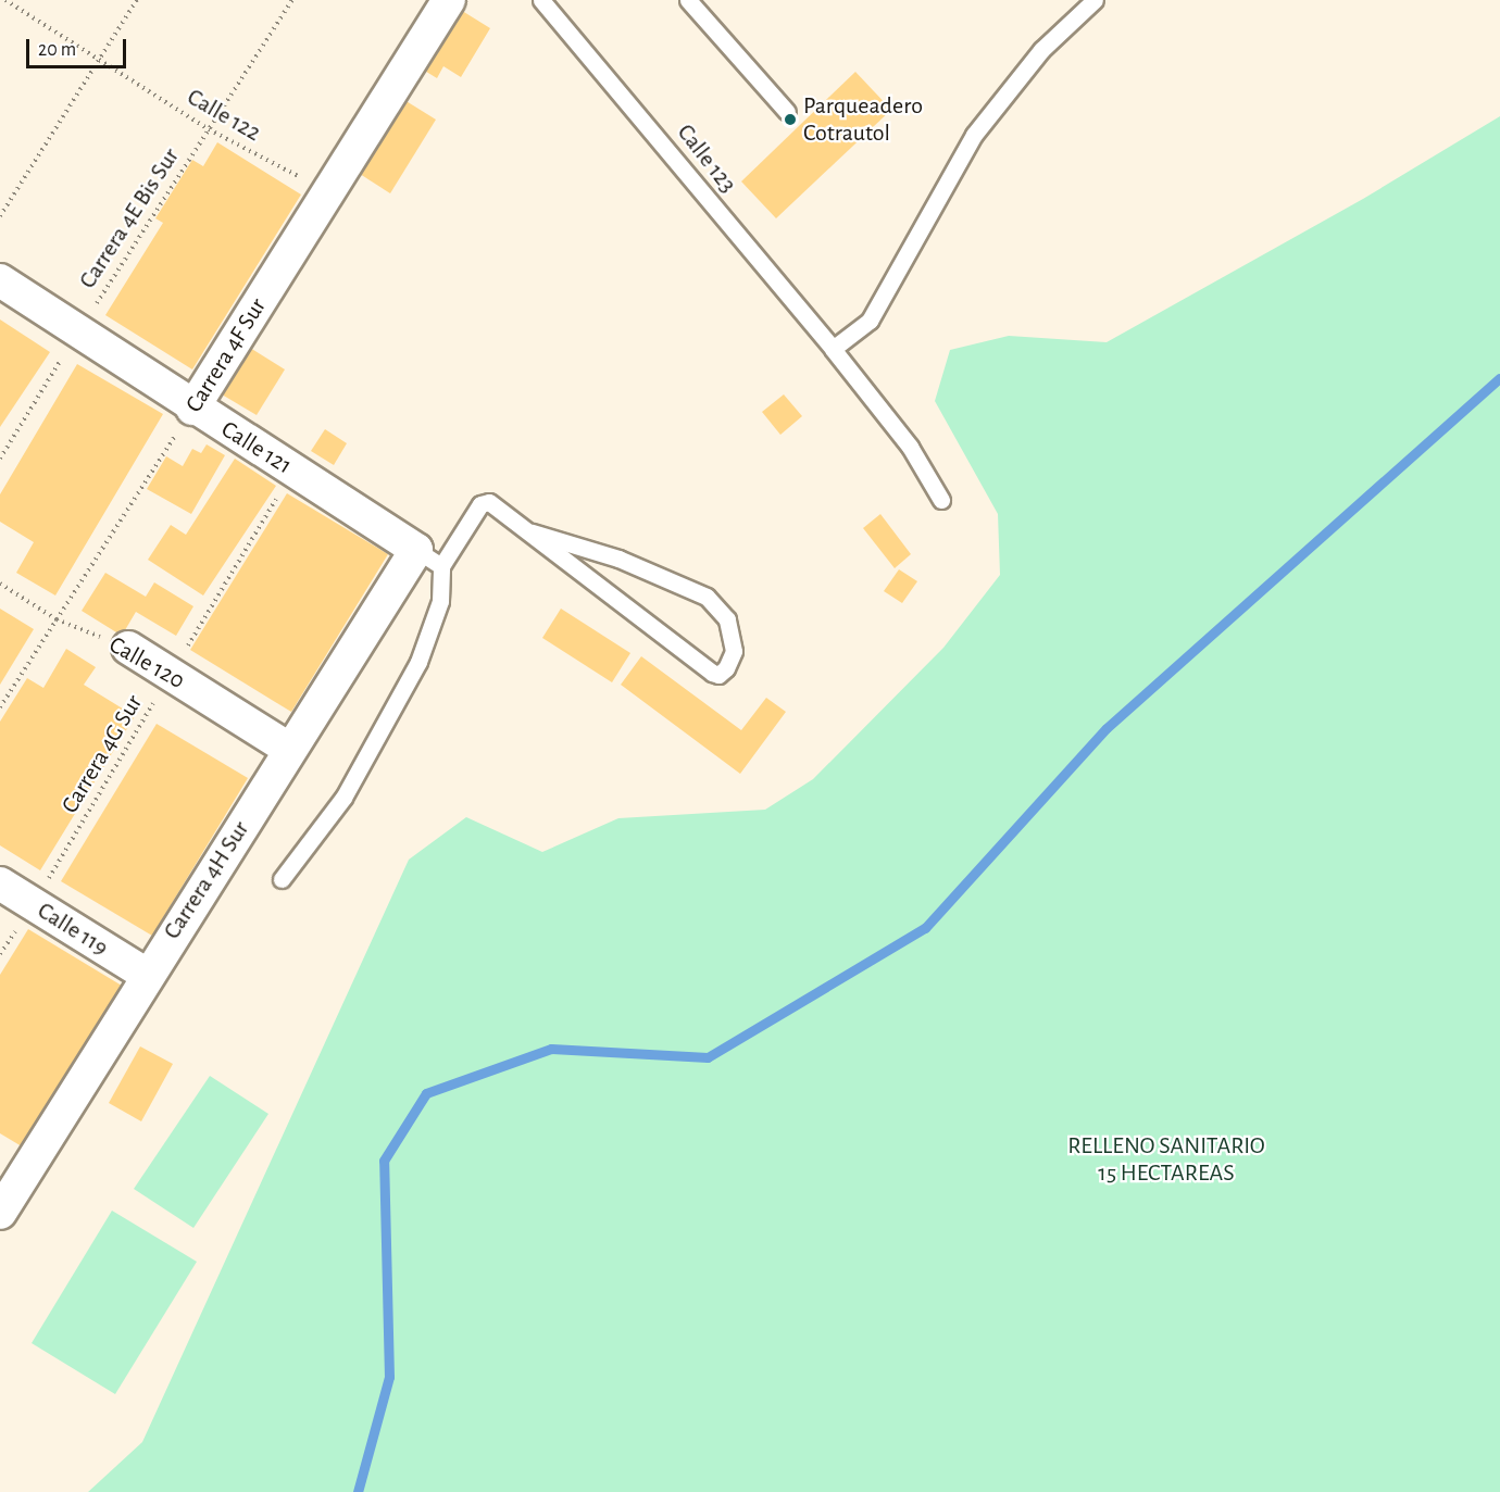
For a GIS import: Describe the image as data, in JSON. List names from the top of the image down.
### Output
{
  "streets": {
    "street": [
      "Carrera 4F Sur",
      "Calle 121",
      "Calle 120",
      "Carrera 4H Sur",
      "Calle 119"
    ],
    "lane": ["Calle 123"],
    "path": ["Calle 122", "Carrera 4E Bis Sur", "Carrera 4G Sur"]
  },
  "crossings": [
    ["Calle 122", "Carrera 4E Bis Sur"],
    ["Calle 122", "Carrera 4F Sur"],
    ["Carrera 4E Bis Sur", "Calle 121"],
    ["Carrera 4F Sur", "Calle 121"],
    ["Carrera 4F Sur", "Calle 120"],
    ["Calle 121", "Carrera 4G Sur"],
    ["Calle 121", "Carrera 4H Sur"],
    ["Calle 120", "Carrera 4G Sur"],
    ["Calle 120", "Carrera 4H Sur"],
    ["Carrera 4G Sur", "Calle 119"],
    ["Carrera 4H Sur", "Calle 119"]
  ],
  "parks": ["RELLENO SANITARIO 15 HECTAREAS"],
  "places": ["Parqueadero Cotrautol"],
  "scale_bar": "20 m"
}
